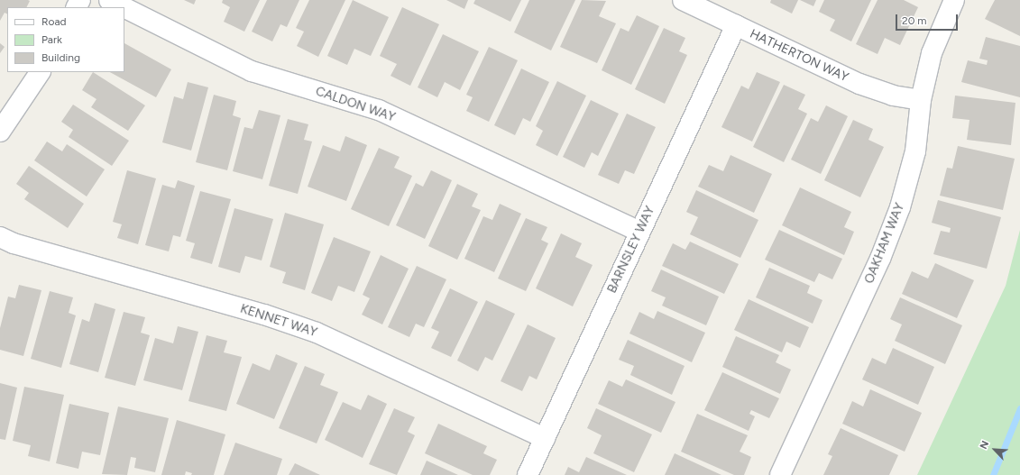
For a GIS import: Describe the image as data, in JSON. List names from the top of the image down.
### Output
{
  "streets": {
    "street": [
      "HATHERTON WAY",
      "CALDON WAY",
      "OAKHAM WAY",
      "BARNSLEY WAY",
      "KENNET WAY"
    ]
  },
  "crossings": [
    ["HATHERTON WAY", "OAKHAM WAY"],
    ["HATHERTON WAY", "BARNSLEY WAY"],
    ["CALDON WAY", "BARNSLEY WAY"],
    ["BARNSLEY WAY", "KENNET WAY"]
  ],
  "legend": ["Road", "Park", "Building"],
  "scale_bar": "20 m",
  "north": "top left"
}
